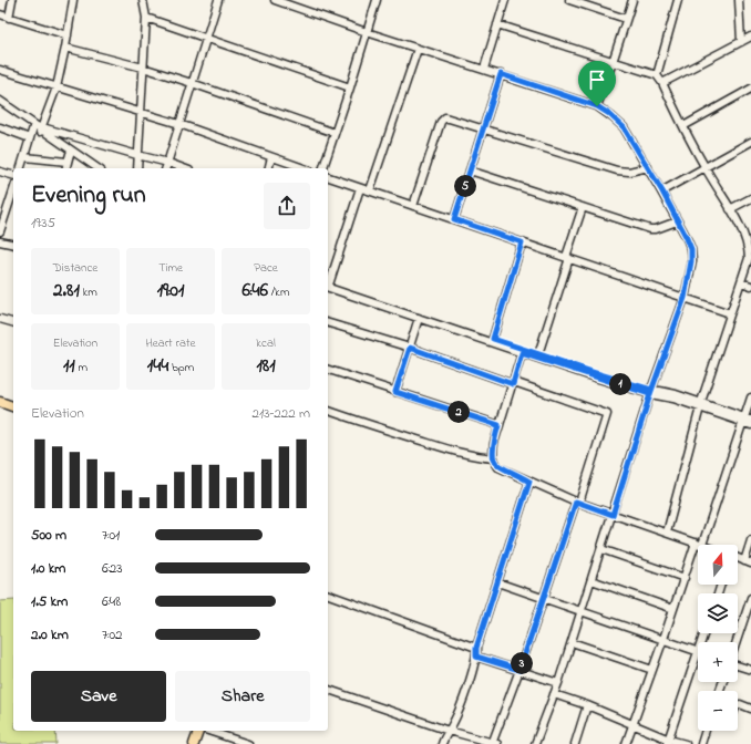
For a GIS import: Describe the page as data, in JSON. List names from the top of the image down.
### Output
{
  "north": "top",
  "page": {
    "heading": ["Evening run", "19:35"],
    "pins": [
      "5",
      "1",
      "2",
      "3"
    ],
    "stats": [
      ["Distance", "2.81 km"],
      ["Time", "19:01"],
      ["Pace", "6:46 /km"],
      ["Elevation", "11 m"],
      ["Heart rate", "144 bpm"],
      ["kcal", "181"]
    ],
    "chart": ["Elevation", "213–222 m"],
    "list": [
      {
        "name": "500 m",
        "note": "7:01"
      },
      {
        "name": "1.0 km",
        "note": "6:23"
      },
      {
        "name": "1.5 km",
        "note": "6:48"
      },
      {
        "name": "2.0 km",
        "note": "7:02"
      }
    ],
    "map_buttons": ["+", "−"],
    "buttons": ["Save", "Share"]
  }
}
